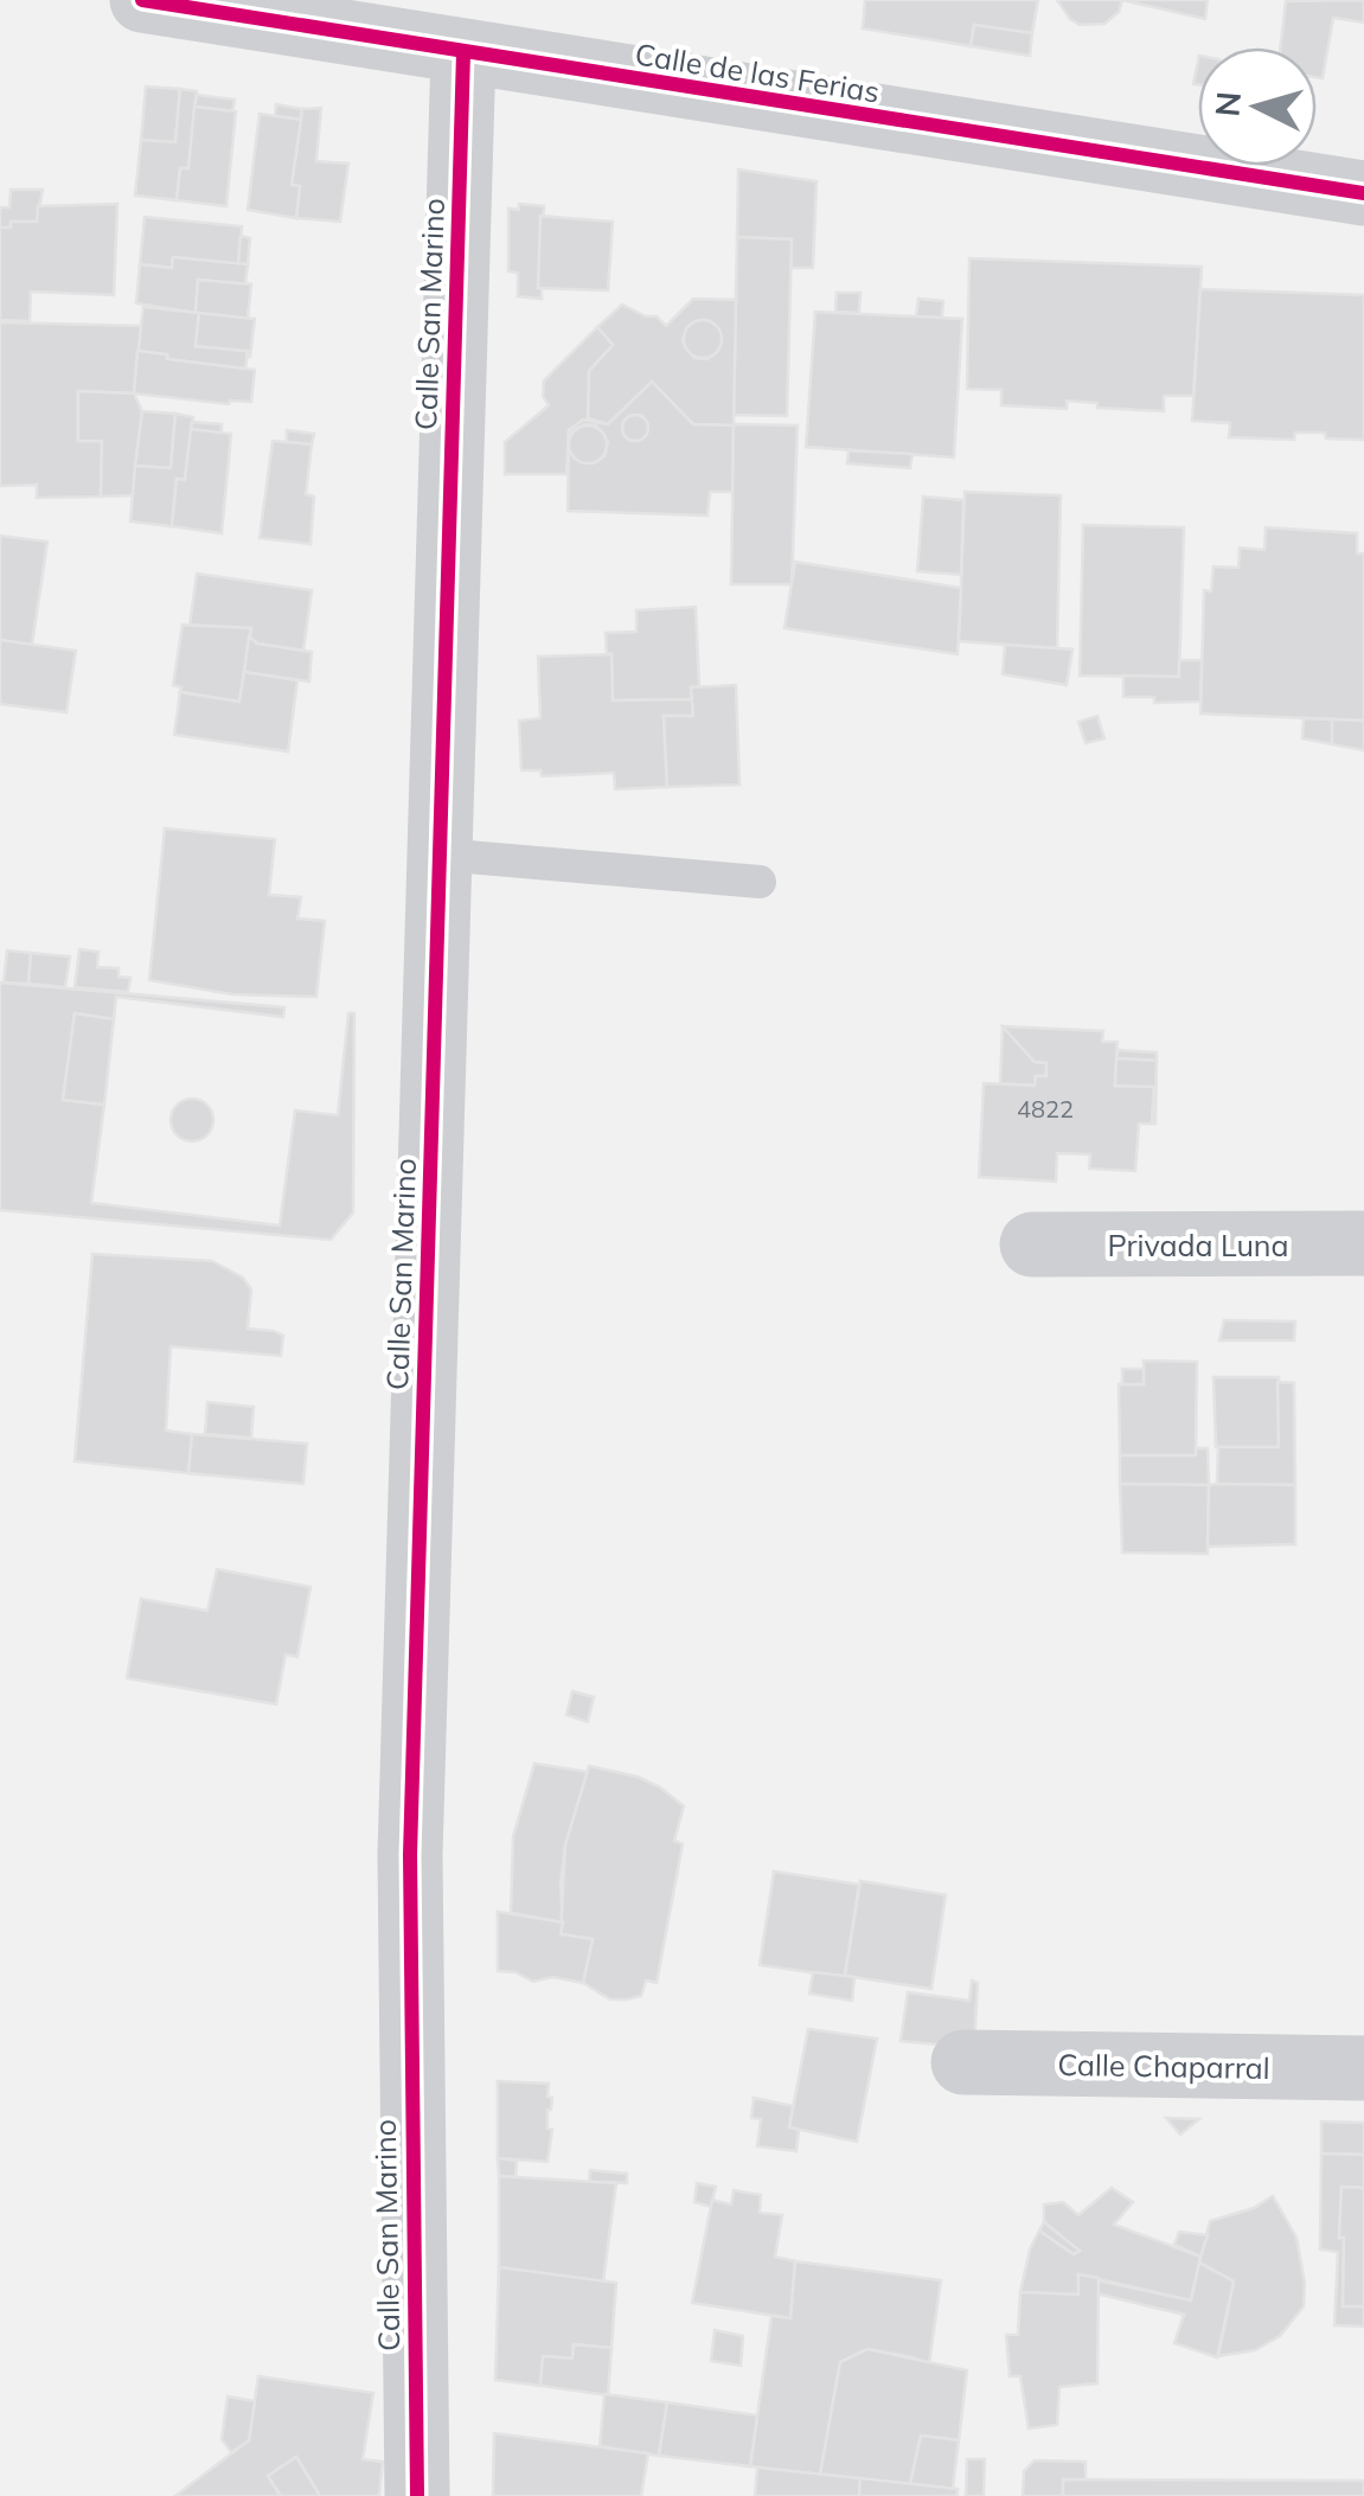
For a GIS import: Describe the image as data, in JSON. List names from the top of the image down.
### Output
{
  "streets": {
    "street": [
      "Calle de las Ferias",
      "Calle San Marino",
      "Privada Luna",
      "Calle Chaparral"
    ]
  },
  "crossings": [
    ["Calle de las Ferias", "Calle San Marino"]
  ],
  "house_numbers": ["4822"],
  "north": "left"
}
